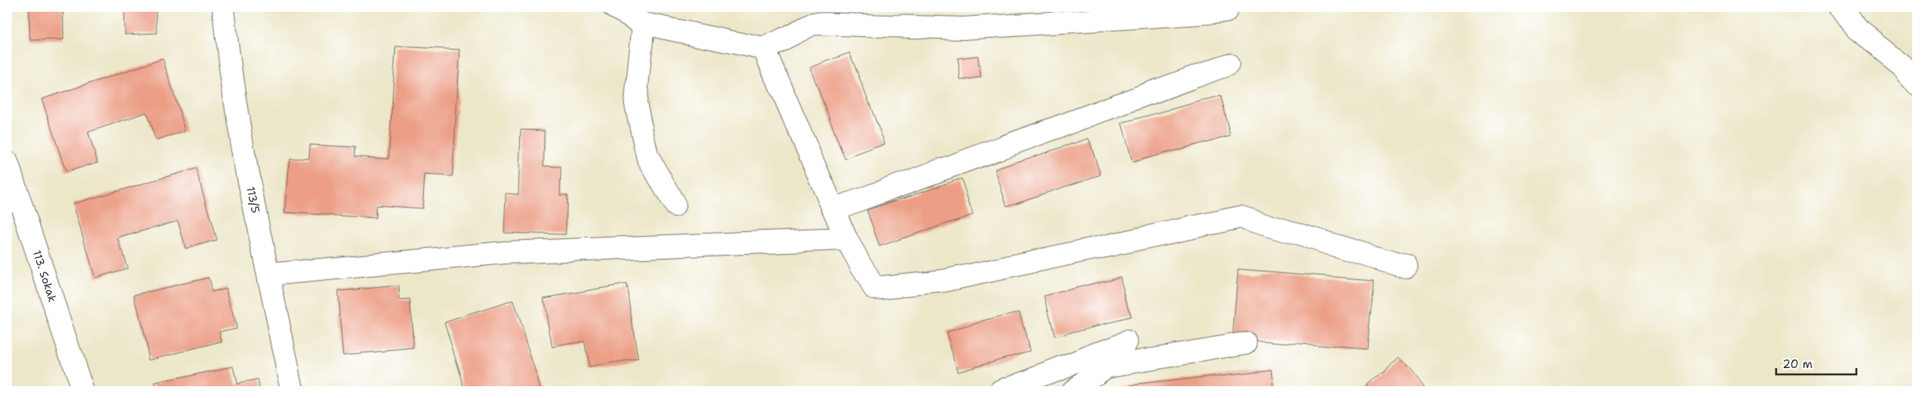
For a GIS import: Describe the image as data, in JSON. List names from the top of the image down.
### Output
{
  "streets": {
    "street": ["113/5", "113. Sokak"]
  },
  "scale_bar": "20 m"
}
